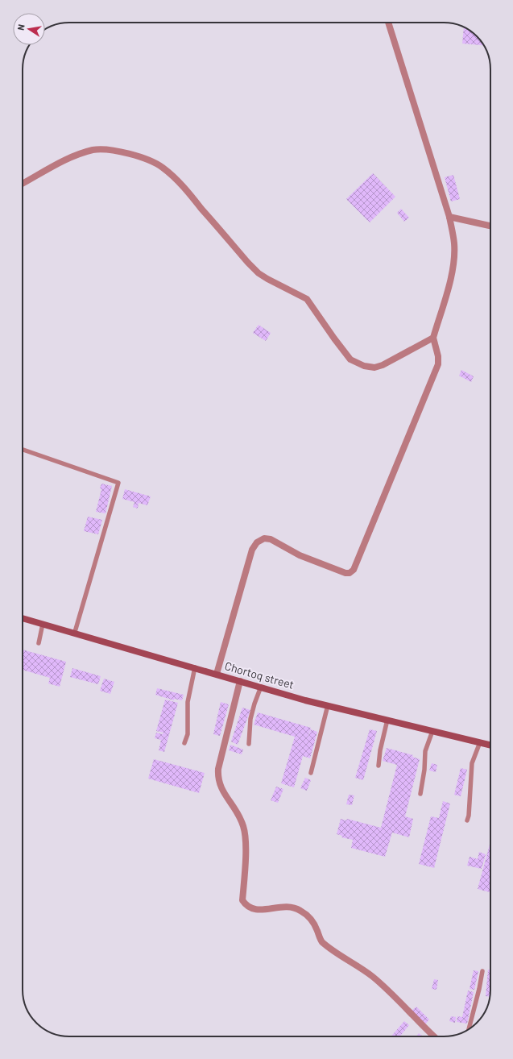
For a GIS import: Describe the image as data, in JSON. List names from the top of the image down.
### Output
{
  "streets": {
    "main road": ["Chortoq street"]
  },
  "north": "left"
}
